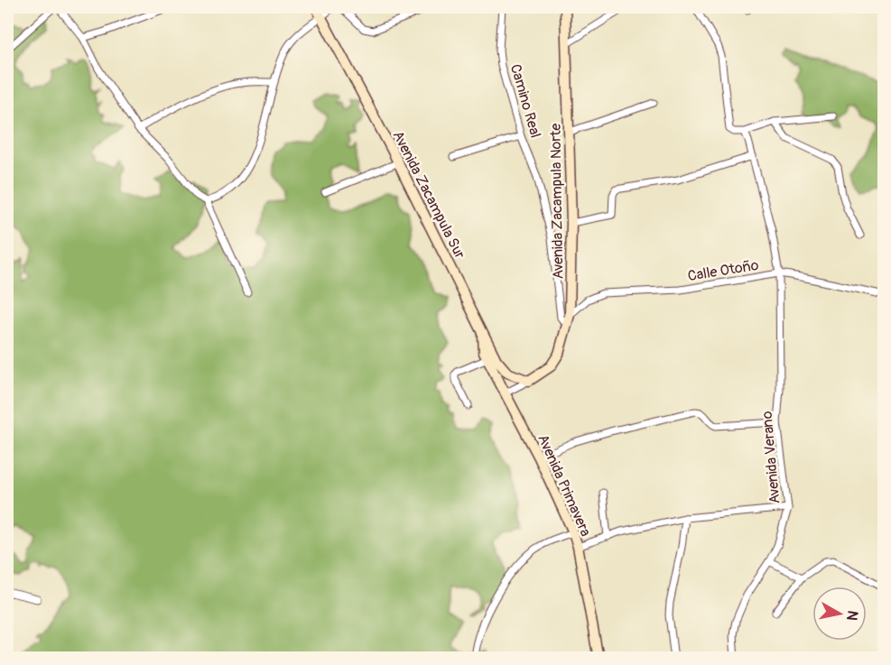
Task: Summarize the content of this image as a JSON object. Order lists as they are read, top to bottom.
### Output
{
  "streets": {
    "main road": ["Avenida Zacampula Sur", "Avenida Zacampula Norte", "Avenida Primavera"],
    "street": ["Camino Real", "Calle Otoño", "Avenida Verano"]
  },
  "crossings": [
    ["Camino Real", "Avenida Zacampula Norte"],
    ["Avenida Zacampula Sur", "Avenida Zacampula Norte"],
    ["Avenida Zacampula Sur", "Avenida Primavera"],
    ["Avenida Zacampula Norte", "Calle Otoño"],
    ["Calle Otoño", "Avenida Verano"]
  ],
  "north": "right"
}
